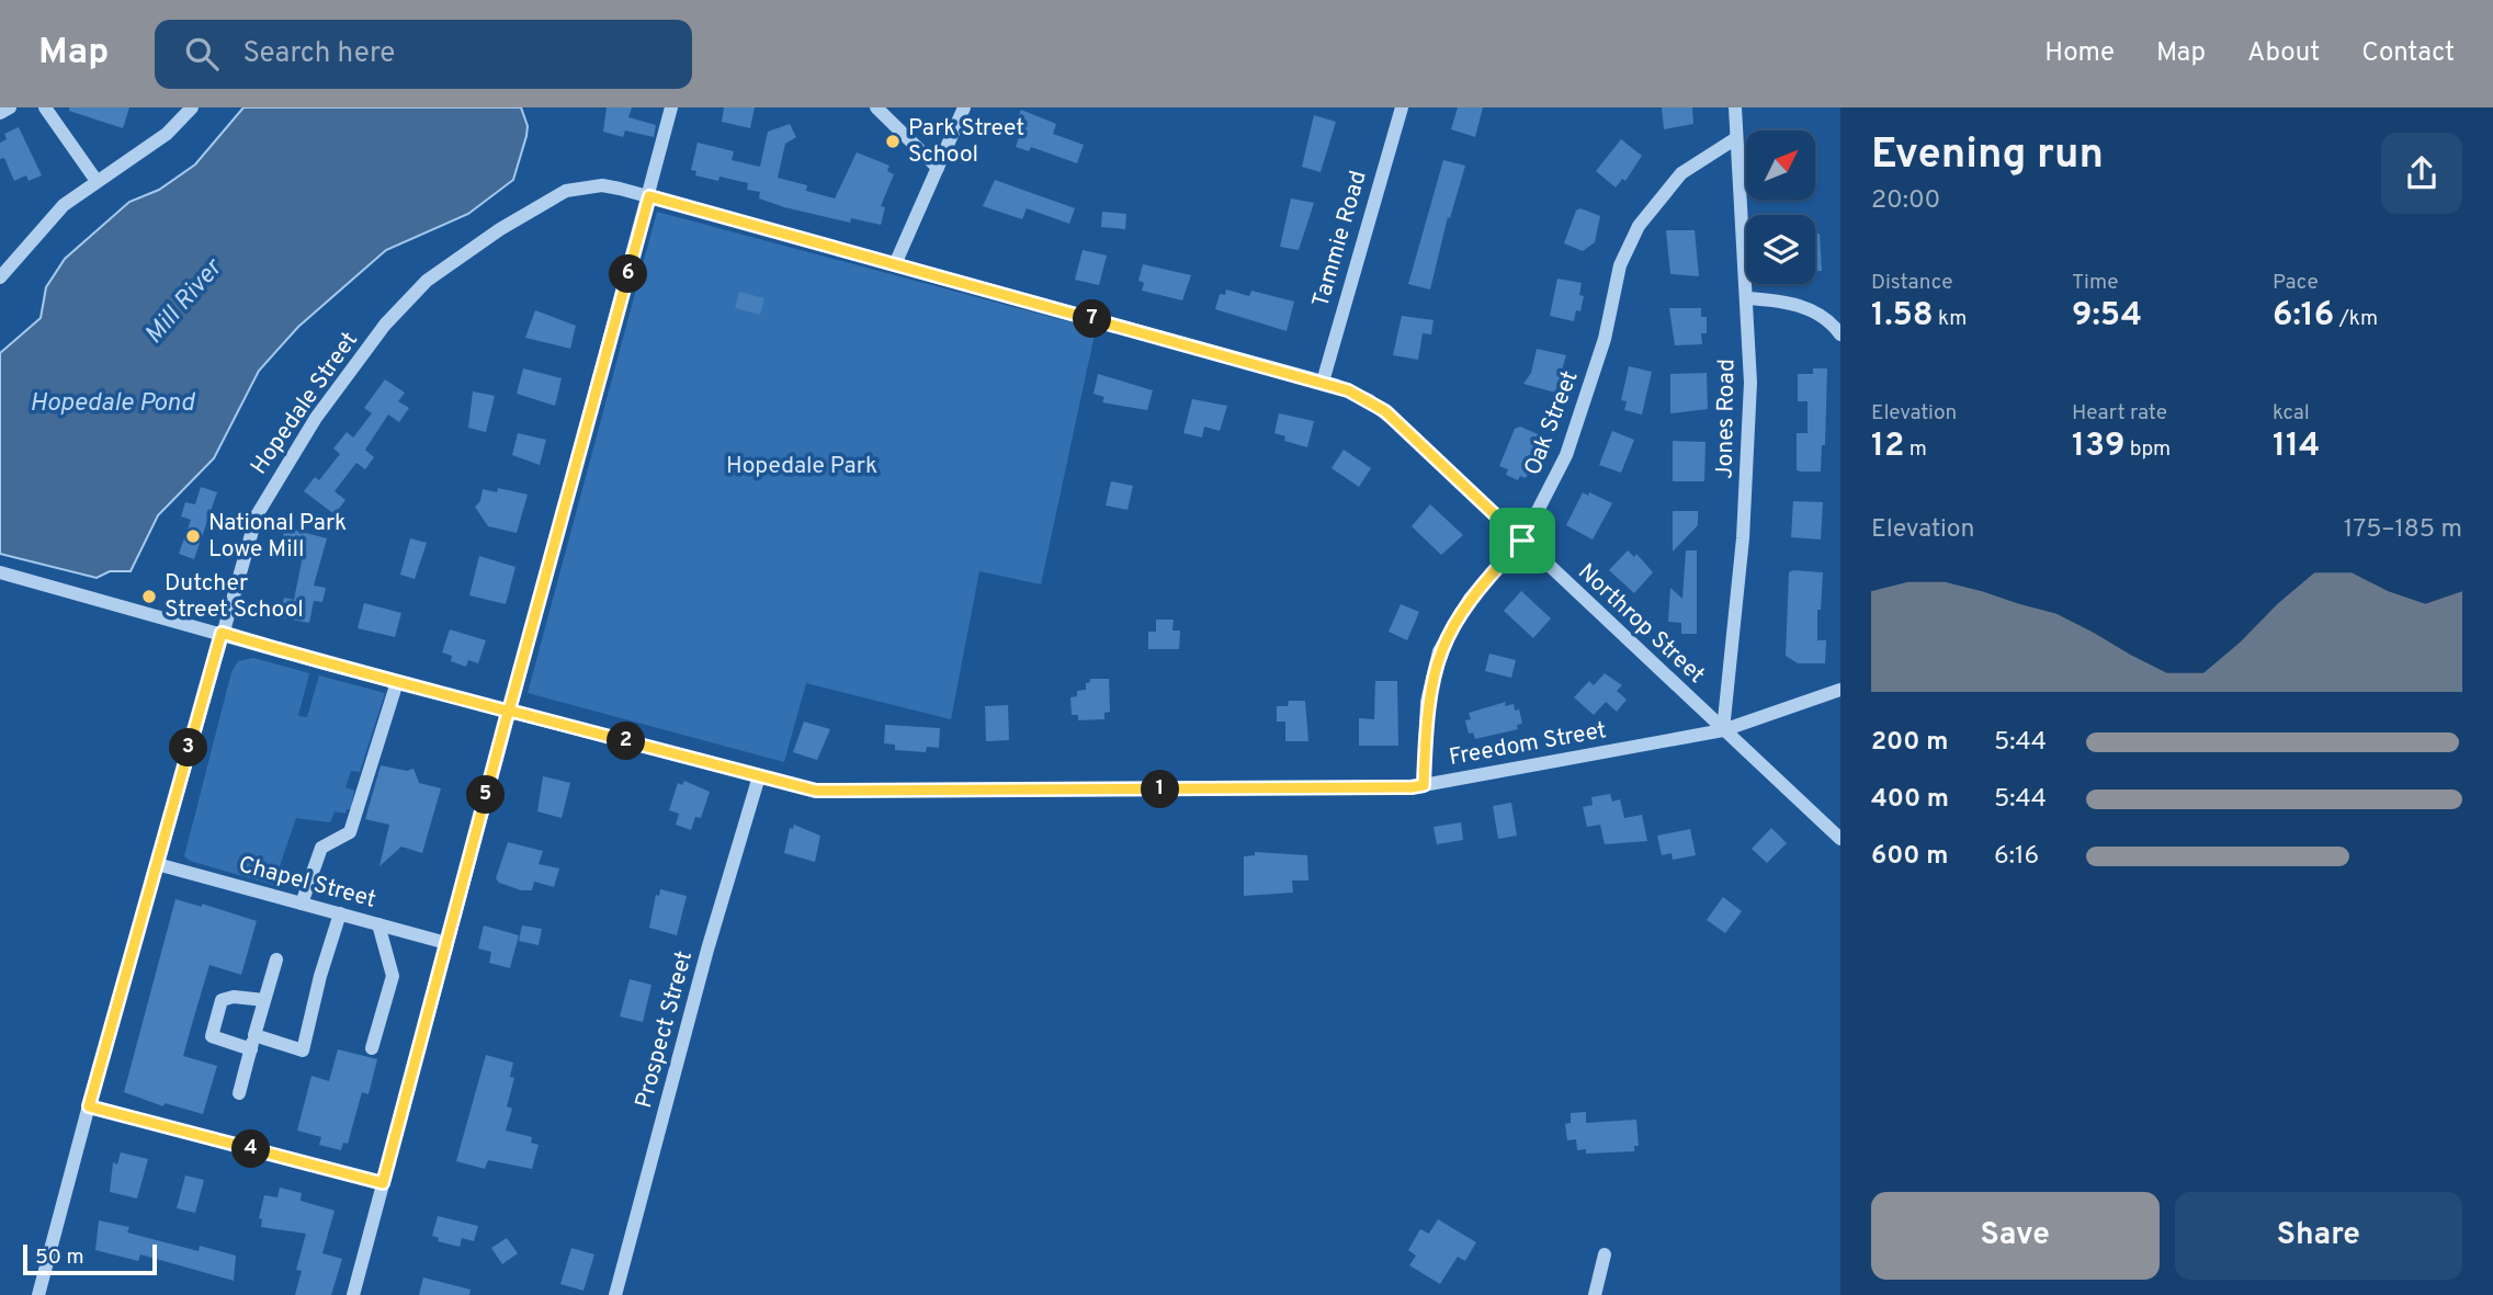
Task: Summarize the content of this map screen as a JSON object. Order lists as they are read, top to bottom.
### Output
{
  "streets": {
    "street": [
      "Tammie Road",
      "Hopedale Street",
      "Jones Road",
      "Oak Street",
      "Northrop Street",
      "Freedom Street",
      "Chapel Street",
      "Prospect Street"
    ]
  },
  "crossings": [
    ["Tammie Road", "Northrop Street"],
    ["Hopedale Street", "Northrop Street"],
    ["Hopedale Street", "Freedom Street"],
    ["Hopedale Street", "Chapel Street"],
    ["Jones Road", "Oak Street"],
    ["Jones Road", "Northrop Street"],
    ["Jones Road", "Freedom Street"],
    ["Oak Street", "Northrop Street"],
    ["Oak Street", "Freedom Street"],
    ["Northrop Street", "Freedom Street"],
    ["Freedom Street", "Prospect Street"]
  ],
  "water": ["Mill River", "Hopedale Pond"],
  "parks": ["Hopedale Park"],
  "places": ["Park Street School", "National Park Lowe Mill", "Dutcher Street School"],
  "scale_bar": "50 m",
  "north": "top right",
  "page": {
    "header": "Map",
    "search": "Search here",
    "nav": [
      "Home",
      "Map",
      "About",
      "Contact"
    ],
    "heading": ["Evening run", "20:00"],
    "stats": [
      ["Distance", "1.58 km"],
      ["Time", "9:54"],
      ["Pace", "6:16 /km"],
      ["Elevation", "12 m"],
      ["Heart rate", "139 bpm"],
      ["kcal", "114"]
    ],
    "pins": [
      "6",
      "7",
      "2",
      "3",
      "1",
      "5",
      "4"
    ],
    "chart": ["Elevation", "175–185 m"],
    "list": [
      {
        "name": "200 m",
        "note": "5:44"
      },
      {
        "name": "400 m",
        "note": "5:44"
      },
      {
        "name": "600 m",
        "note": "6:16"
      }
    ],
    "buttons": ["Save", "Share"],
    "scale": "50 m"
  }
}
